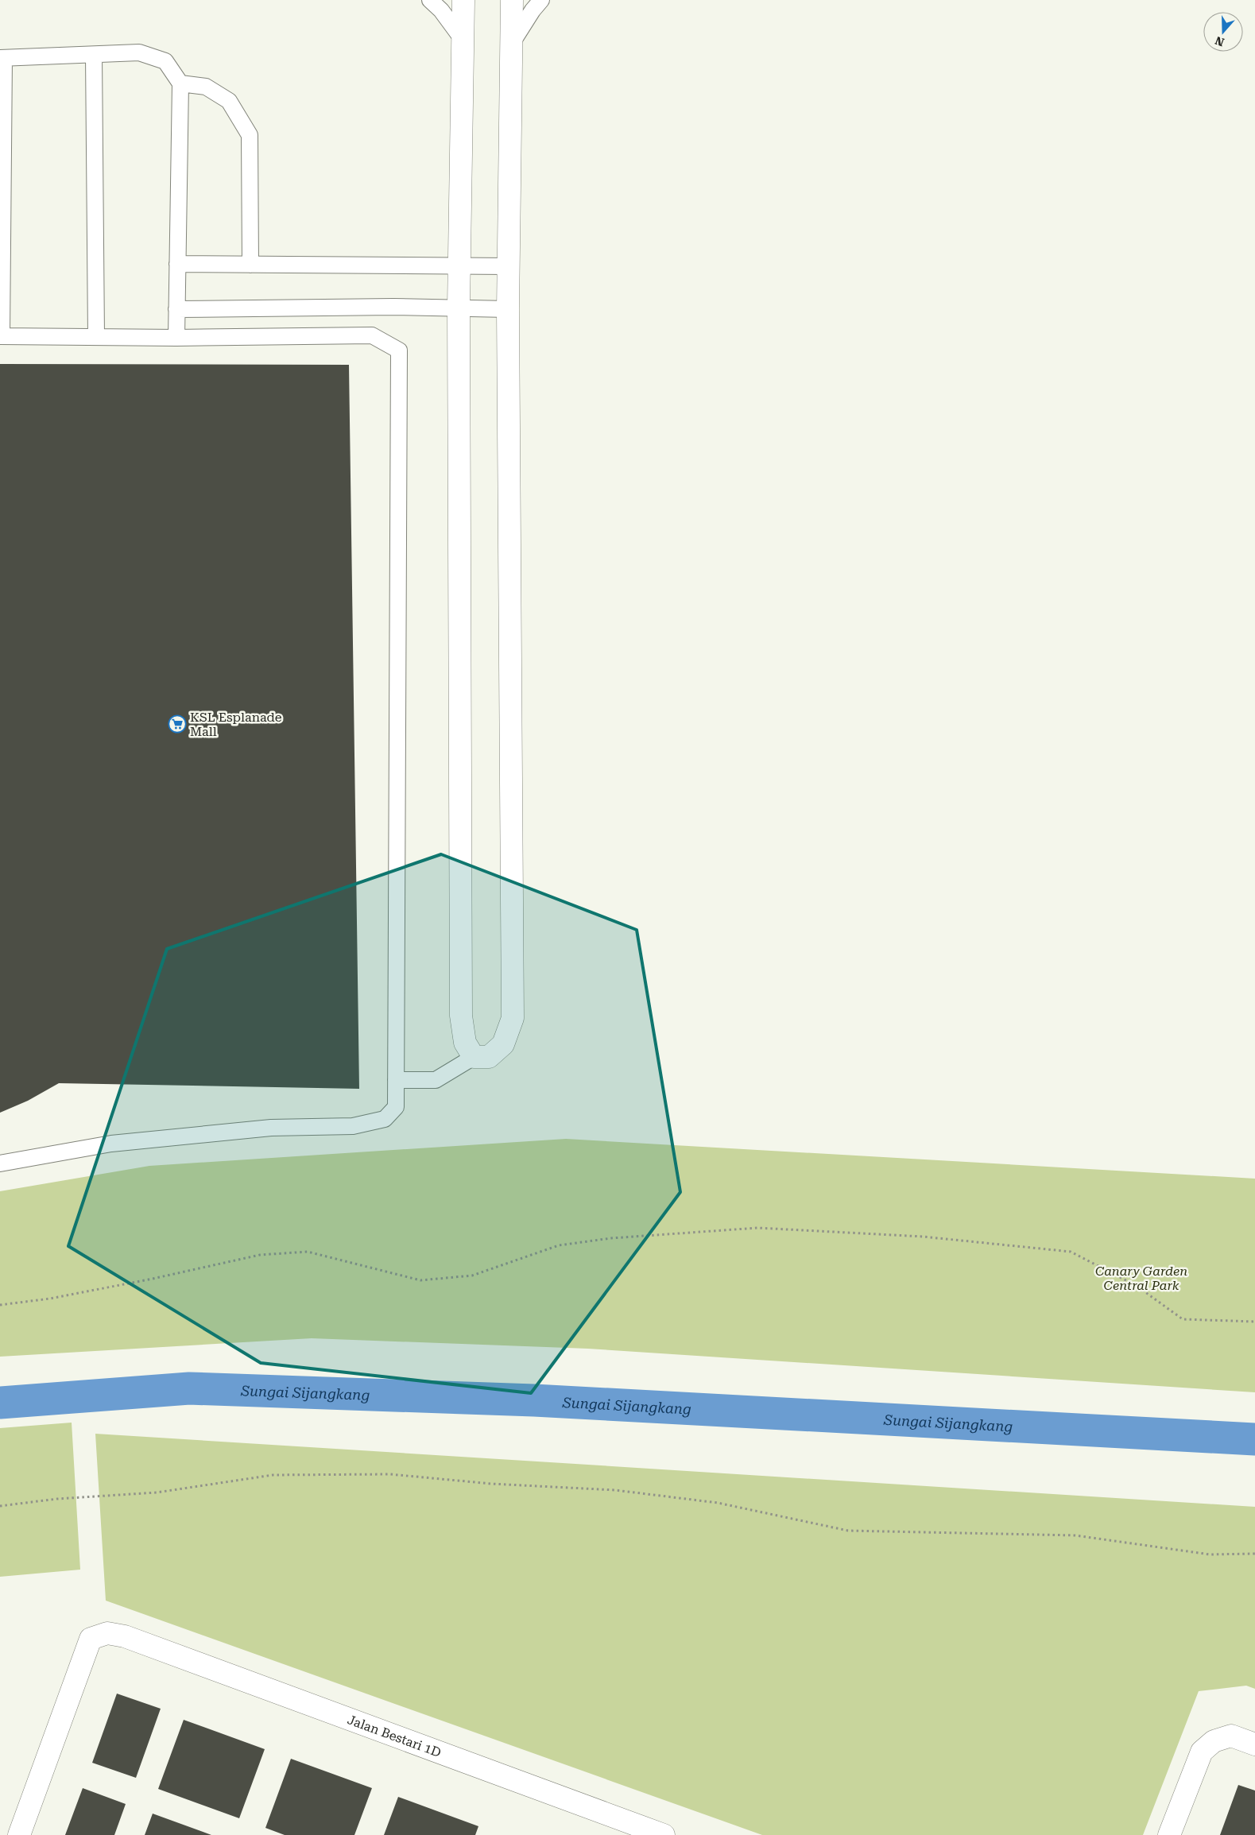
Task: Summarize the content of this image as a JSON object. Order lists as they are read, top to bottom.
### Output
{
  "streets": {
    "street": ["Jalan Bestari 1D"]
  },
  "water": ["Sungai Sijangkang"],
  "parks": ["Canary Garden Central Park"],
  "places": {
    "supermarket": ["KSL Esplanade Mall"]
  },
  "north": "bottom"
}
